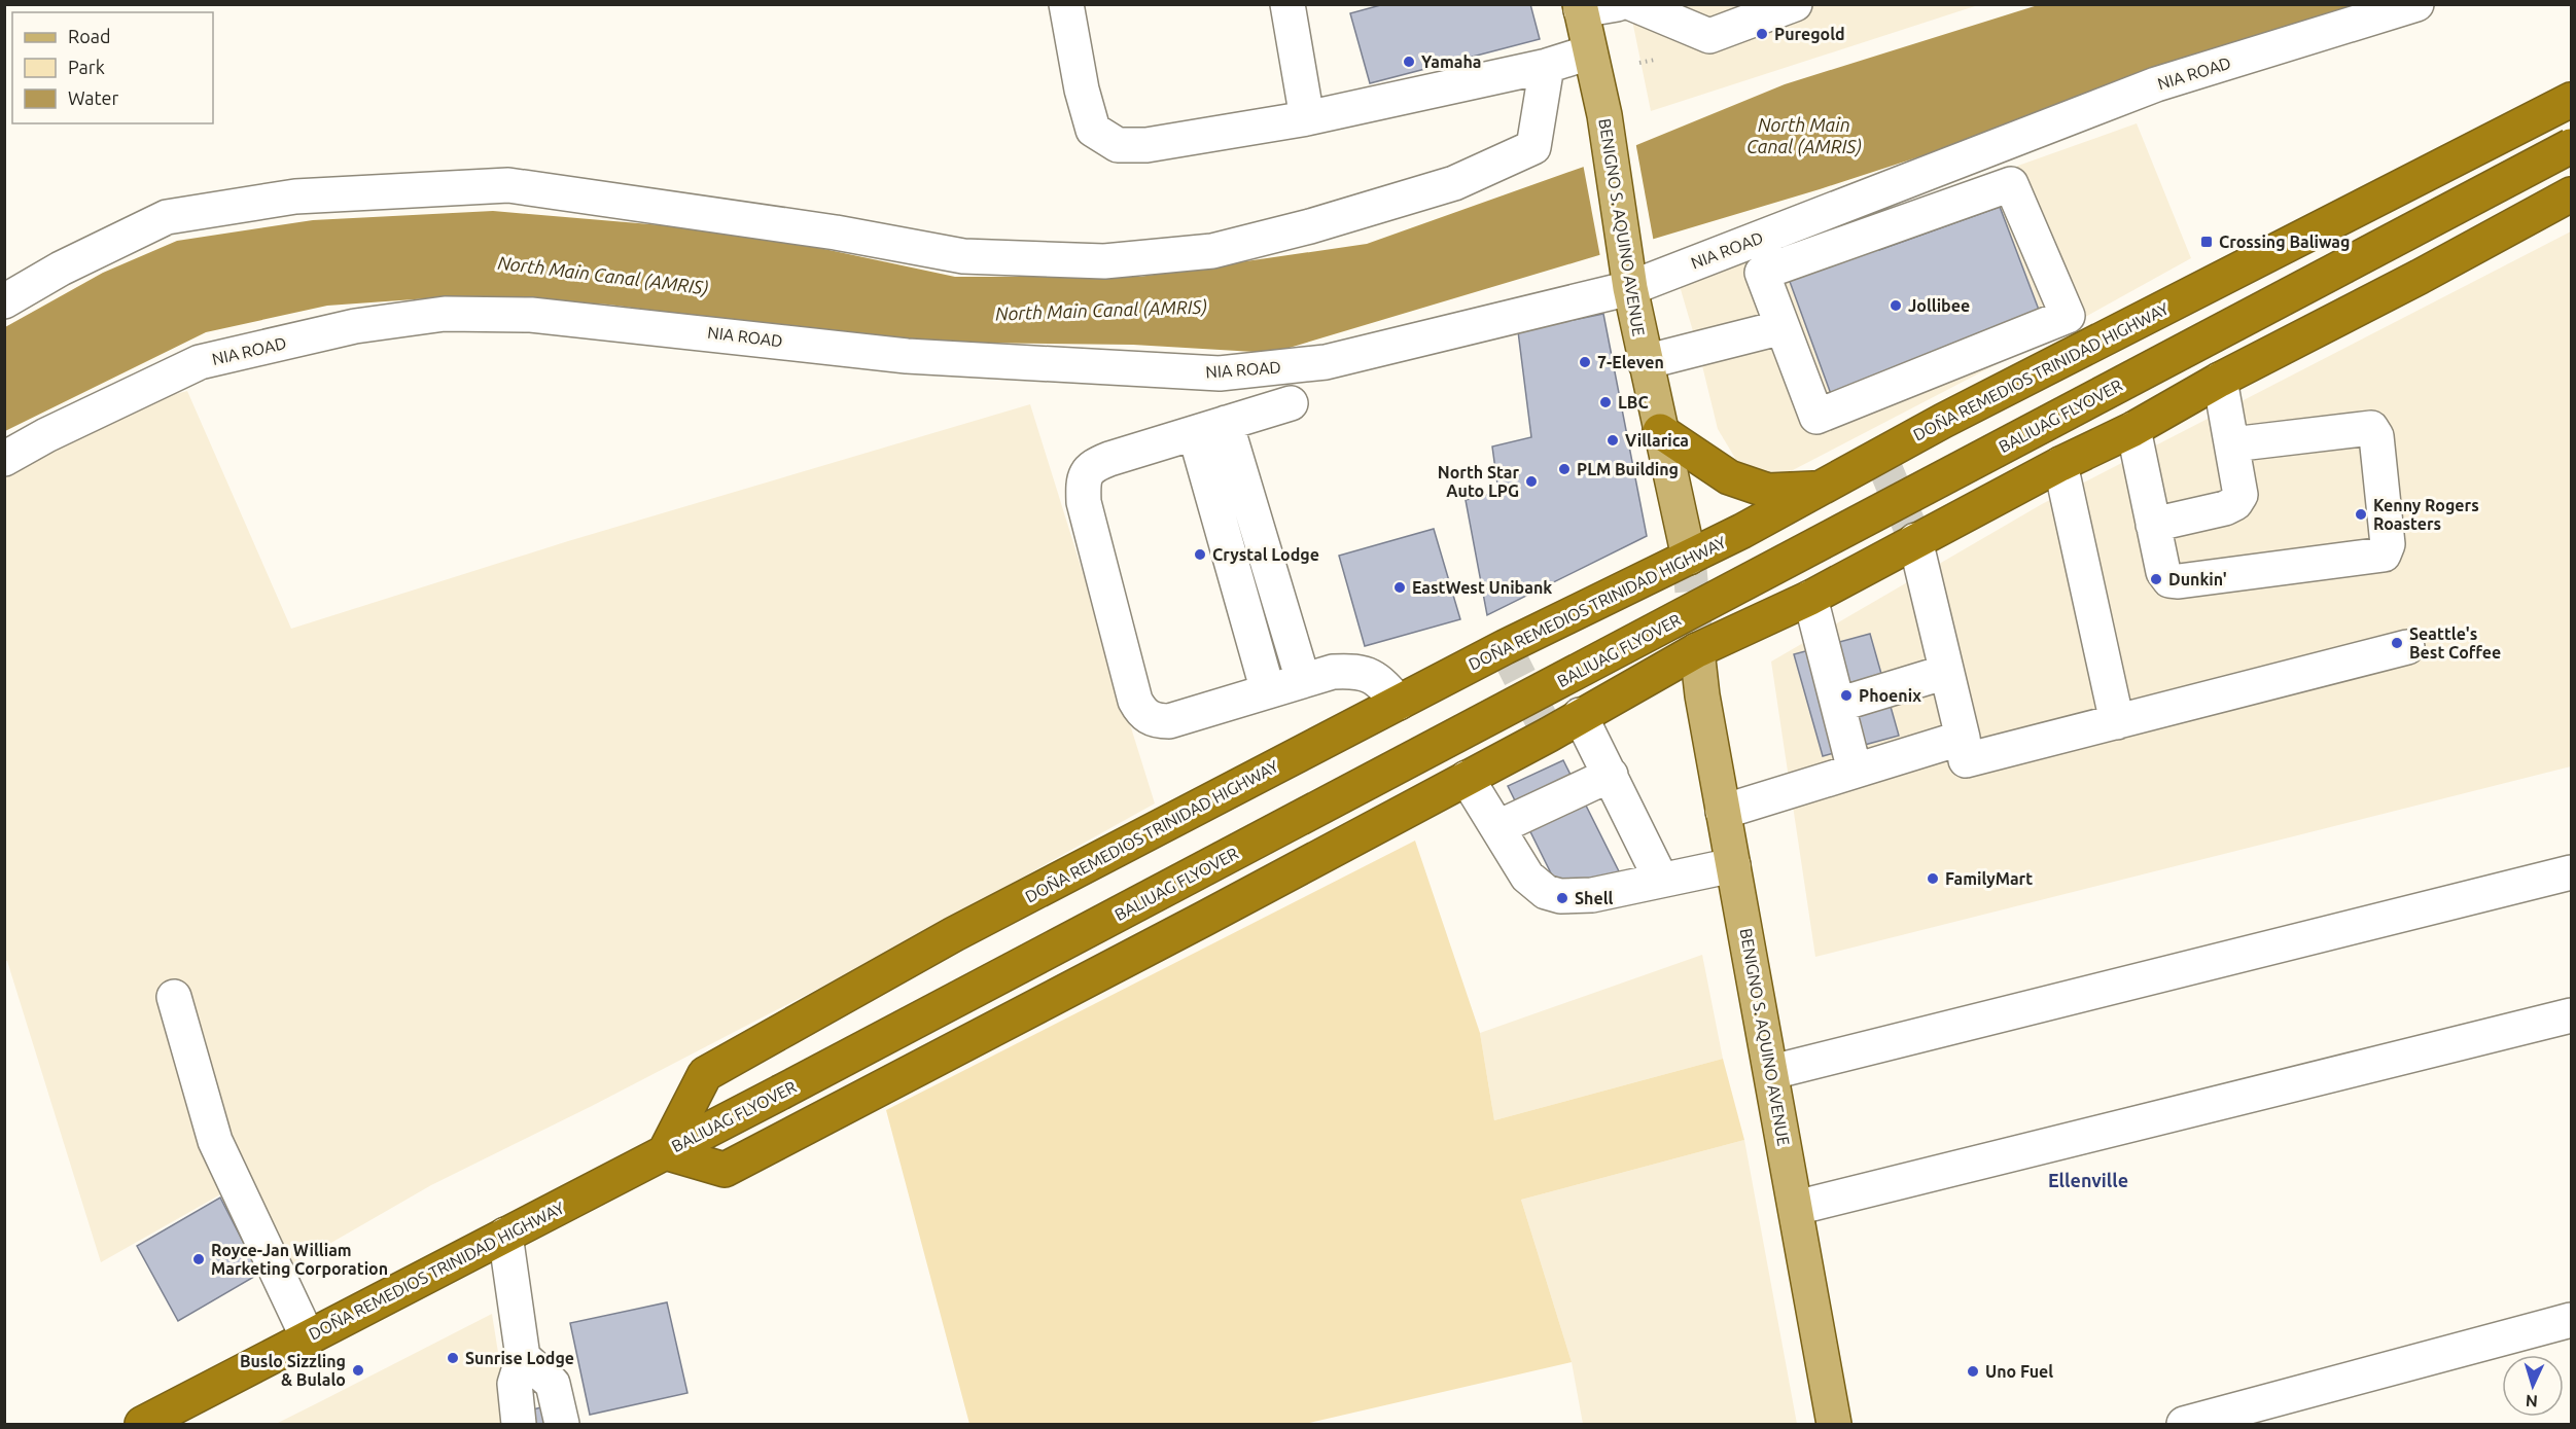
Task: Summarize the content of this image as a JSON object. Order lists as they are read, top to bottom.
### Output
{
  "streets": {
    "highway": ["DOÑA REMEDIOS TRINIDAD HIGHWAY", "BALIUAG FLYOVER"],
    "main road": ["BENIGNO S. AQUINO AVENUE"],
    "street": ["NIA ROAD"]
  },
  "crossings": [
    ["NIA ROAD", "BENIGNO S. AQUINO AVENUE"],
    ["BENIGNO S. AQUINO AVENUE", "DOÑA REMEDIOS TRINIDAD HIGHWAY"],
    ["DOÑA REMEDIOS TRINIDAD HIGHWAY", "BALIUAG FLYOVER"]
  ],
  "districts": ["Ellenville"],
  "water": ["North Main Canal (AMRIS)"],
  "places": {
    "other": [
      "Puregold",
      "Yamaha",
      "Jollibee",
      "7-Eleven",
      "LBC",
      "Villarica",
      "PLM Building",
      "North Star Auto LPG",
      "Kenny Rogers Roasters",
      "Crystal Lodge",
      "Dunkin'",
      "EastWest Unibank",
      "Seattle's Best Coffee",
      "Phoenix",
      "FamilyMart",
      "Shell",
      "Royce-Jan William Marketing Corporation",
      "Sunrise Lodge",
      "Buslo Sizzling & Bulalo",
      "Uno Fuel"
    ],
    "transit": ["Crossing Baliwag"]
  },
  "legend": ["Road", "Park", "Water"],
  "north": "bottom"
}
